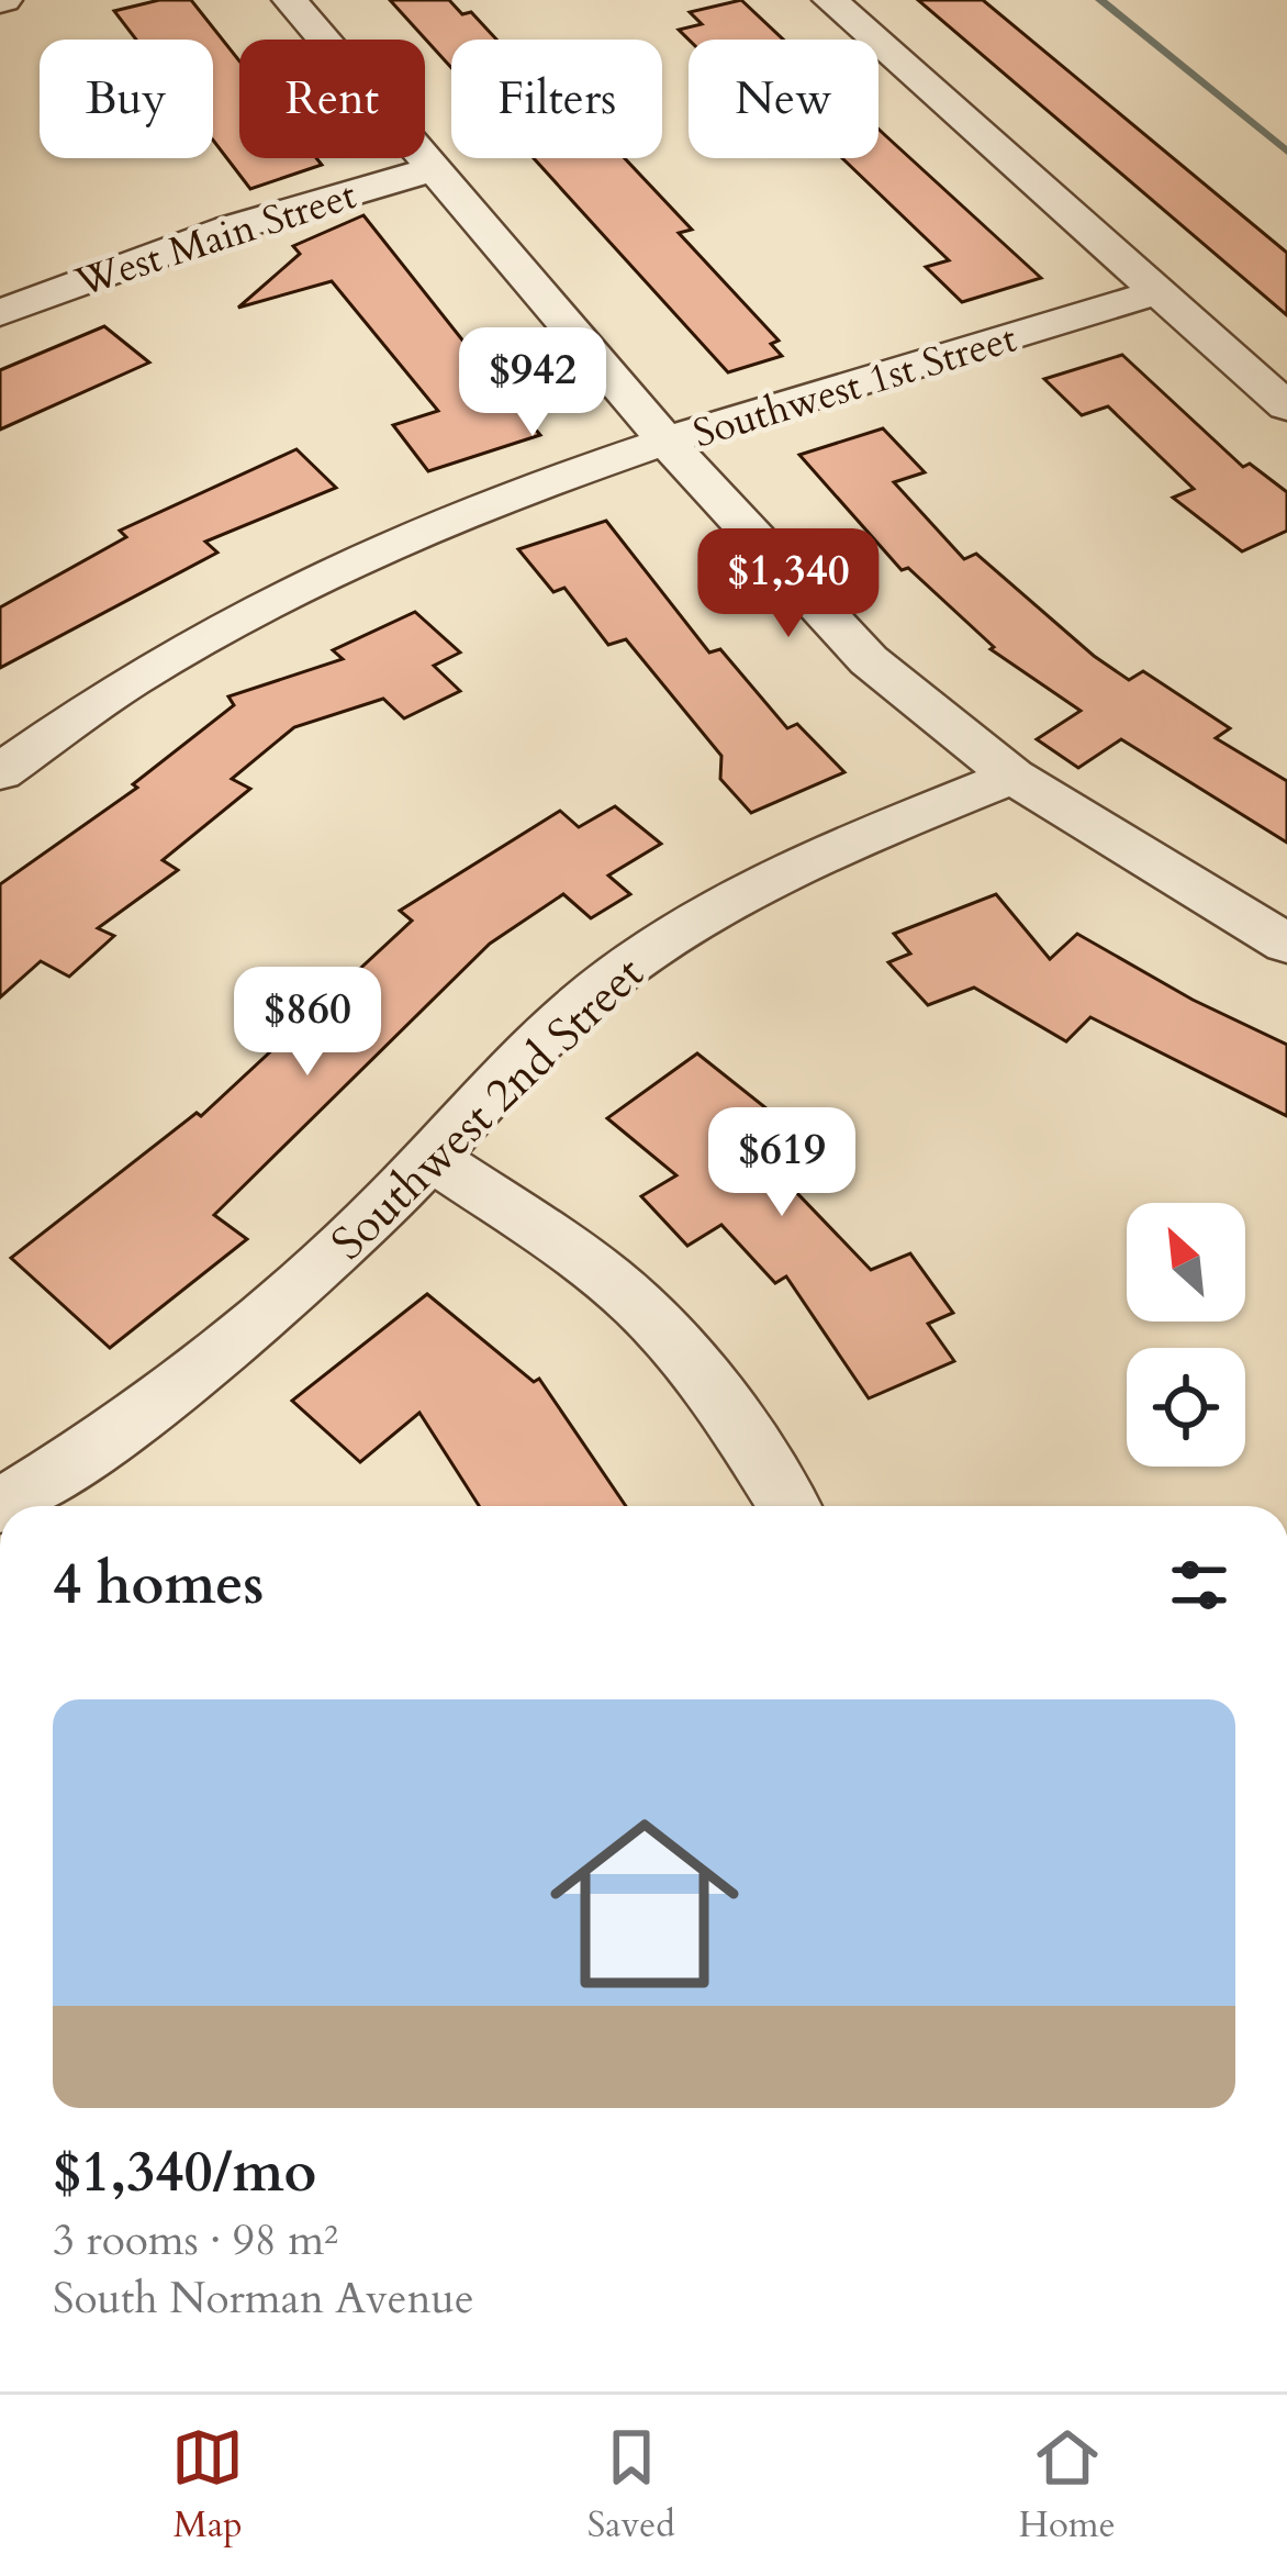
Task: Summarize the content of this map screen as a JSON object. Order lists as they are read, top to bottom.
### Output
{
  "streets": {
    "street": ["West Main Street", "Southwest 1st Street", "Southwest 2nd Street"]
  },
  "north": "top left",
  "page": {
    "chip": [
      "Buy",
      "Rent",
      "Filters",
      "New"
    ],
    "price": [
      "$942",
      "$1,340",
      "$860",
      "$619"
    ],
    "heading": "4 homes",
    "list": [
      {
        "name": "$1,340/mo",
        "note": "3 rooms · 98 m² · South Norman Avenue"
      }
    ],
    "tabs": ["Map", "Saved", "Home"]
  }
}
